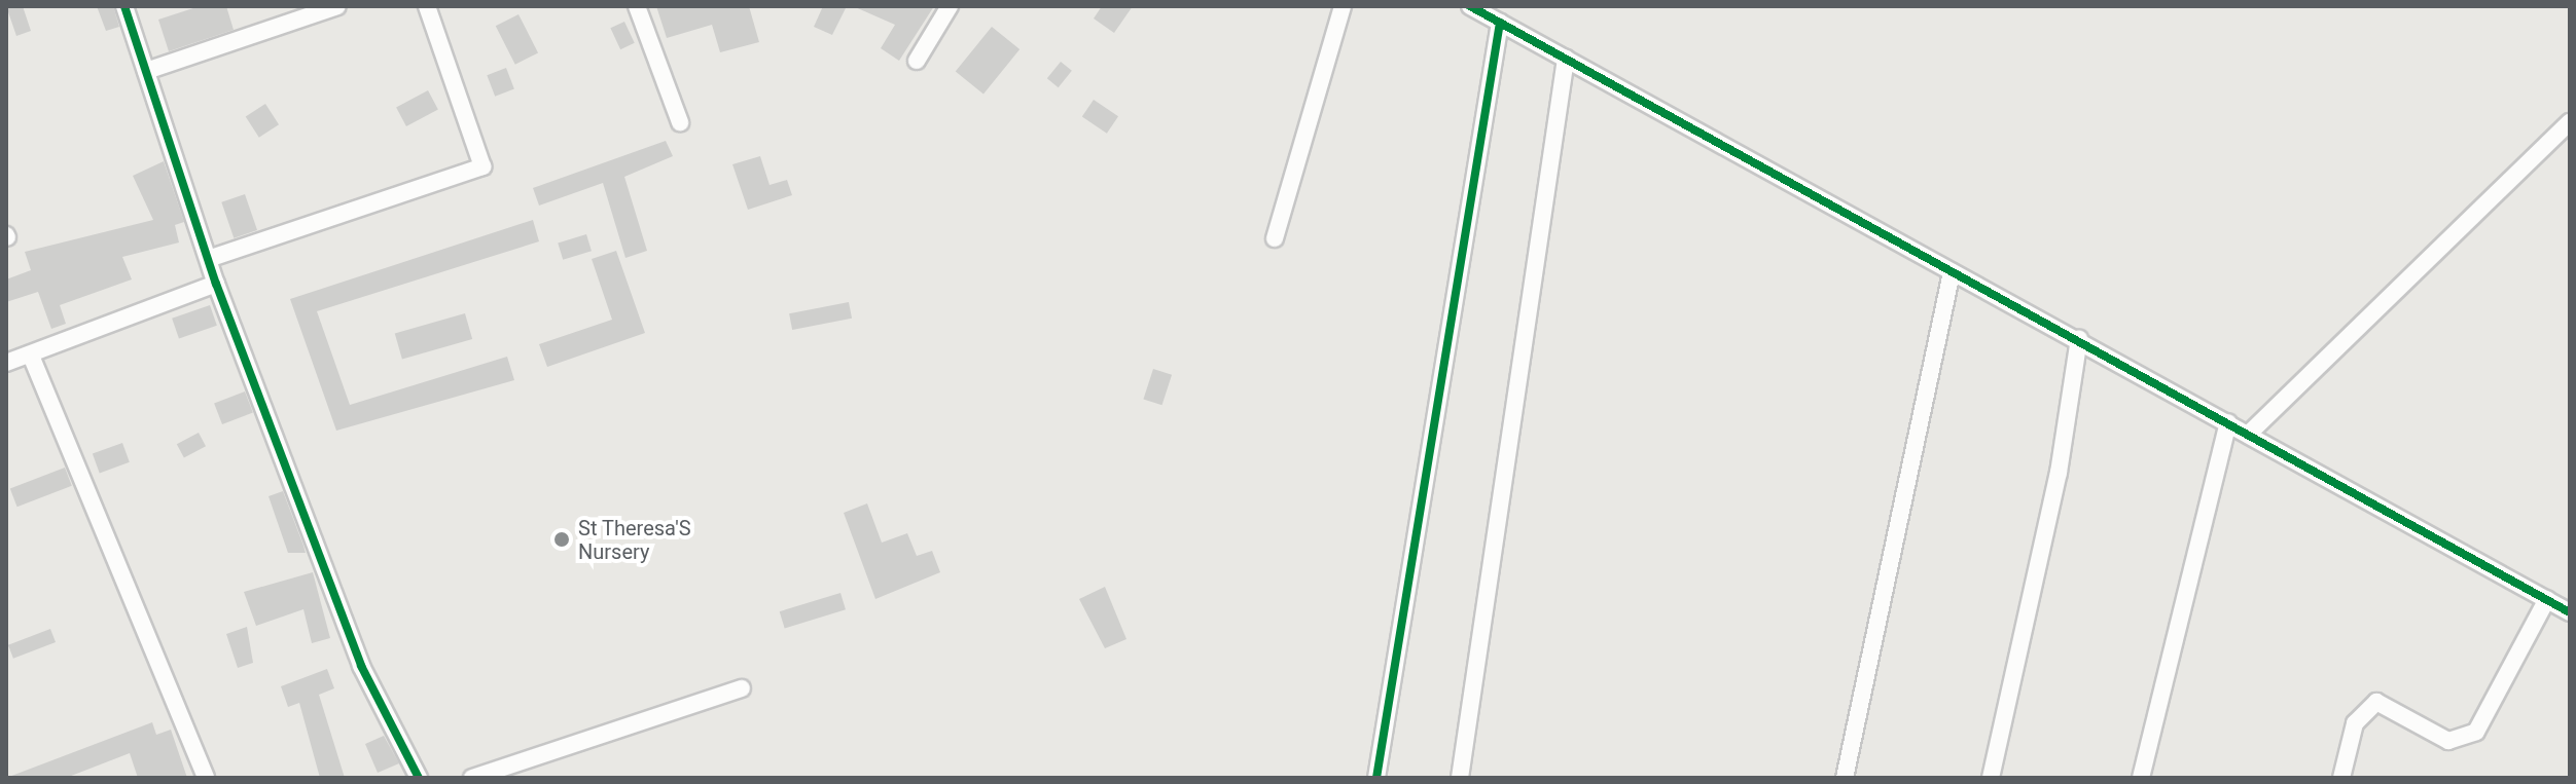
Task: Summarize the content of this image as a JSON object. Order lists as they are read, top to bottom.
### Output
{
  "places": ["St Theresa'S Nursery"]
}
